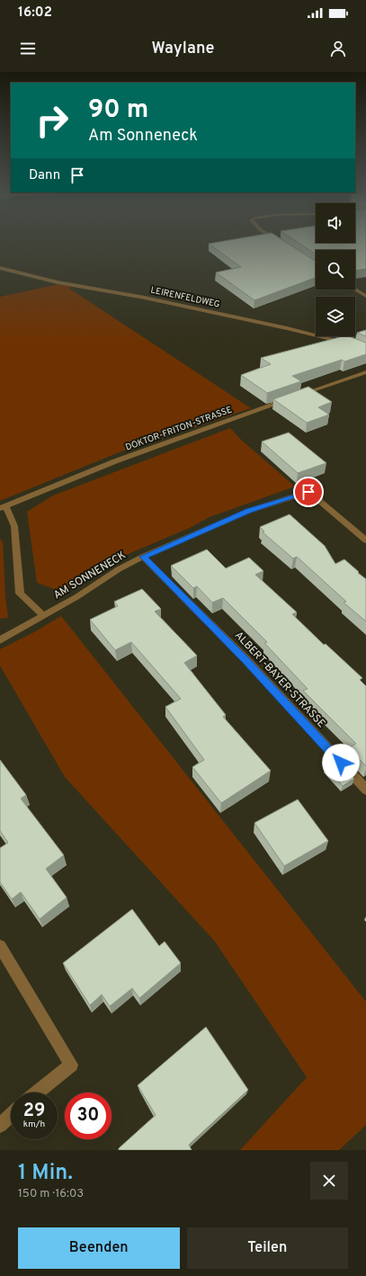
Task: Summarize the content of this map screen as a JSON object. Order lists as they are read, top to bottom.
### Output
{
  "streets": {
    "street": [
      "LEIRENFELDWEG",
      "DOKTOR-FRITON-STRASSE",
      "AM SONNENECK",
      "ALBERT-BAYER-STRASSE"
    ]
  },
  "crossings": [
    ["AM SONNENECK", "ALBERT-BAYER-STRASSE"]
  ],
  "page": {
    "status": "16:02",
    "header": "Waylane",
    "turn": ["90 m", "Am Sonneneck"],
    "then": "Dann",
    "speed": "29 km/h",
    "limit": "30",
    "heading": ["1 Min.", "150 m · 16:03"],
    "buttons": ["Beenden", "Teilen"]
  }
}
